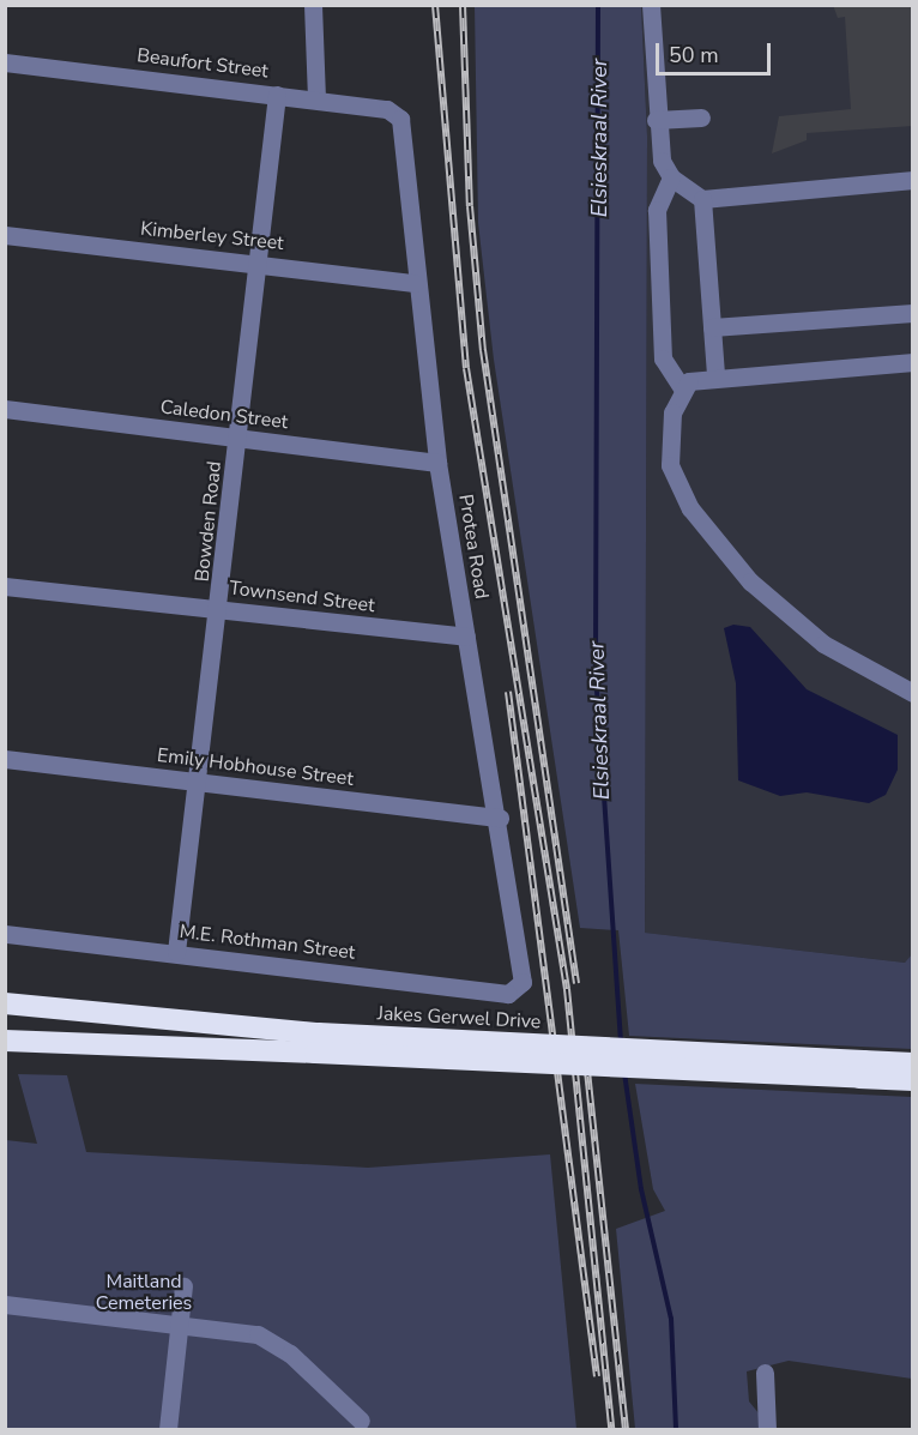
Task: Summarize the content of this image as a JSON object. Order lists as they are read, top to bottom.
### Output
{
  "streets": {
    "street": [
      "Beaufort Street",
      "Kimberley Street",
      "Caledon Street",
      "Bowden Road",
      "Protea Road",
      "Townsend Street",
      "Emily Hobhouse Street",
      "M.E. Rothman Street"
    ]
  },
  "crossings": [
    ["Beaufort Street", "Bowden Road"],
    ["Beaufort Street", "Protea Road"],
    ["Kimberley Street", "Bowden Road"],
    ["Kimberley Street", "Protea Road"],
    ["Caledon Street", "Bowden Road"],
    ["Caledon Street", "Protea Road"],
    ["Bowden Road", "Townsend Street"],
    ["Bowden Road", "Emily Hobhouse Street"],
    ["Bowden Road", "M.E. Rothman Street"],
    ["Protea Road", "Townsend Street"],
    ["Protea Road", "Emily Hobhouse Street"],
    ["Protea Road", "M.E. Rothman Street"]
  ],
  "water": ["Elsieskraal River"],
  "parks": ["Maitland Cemeteries"],
  "scale_bar": "50 m"
}
